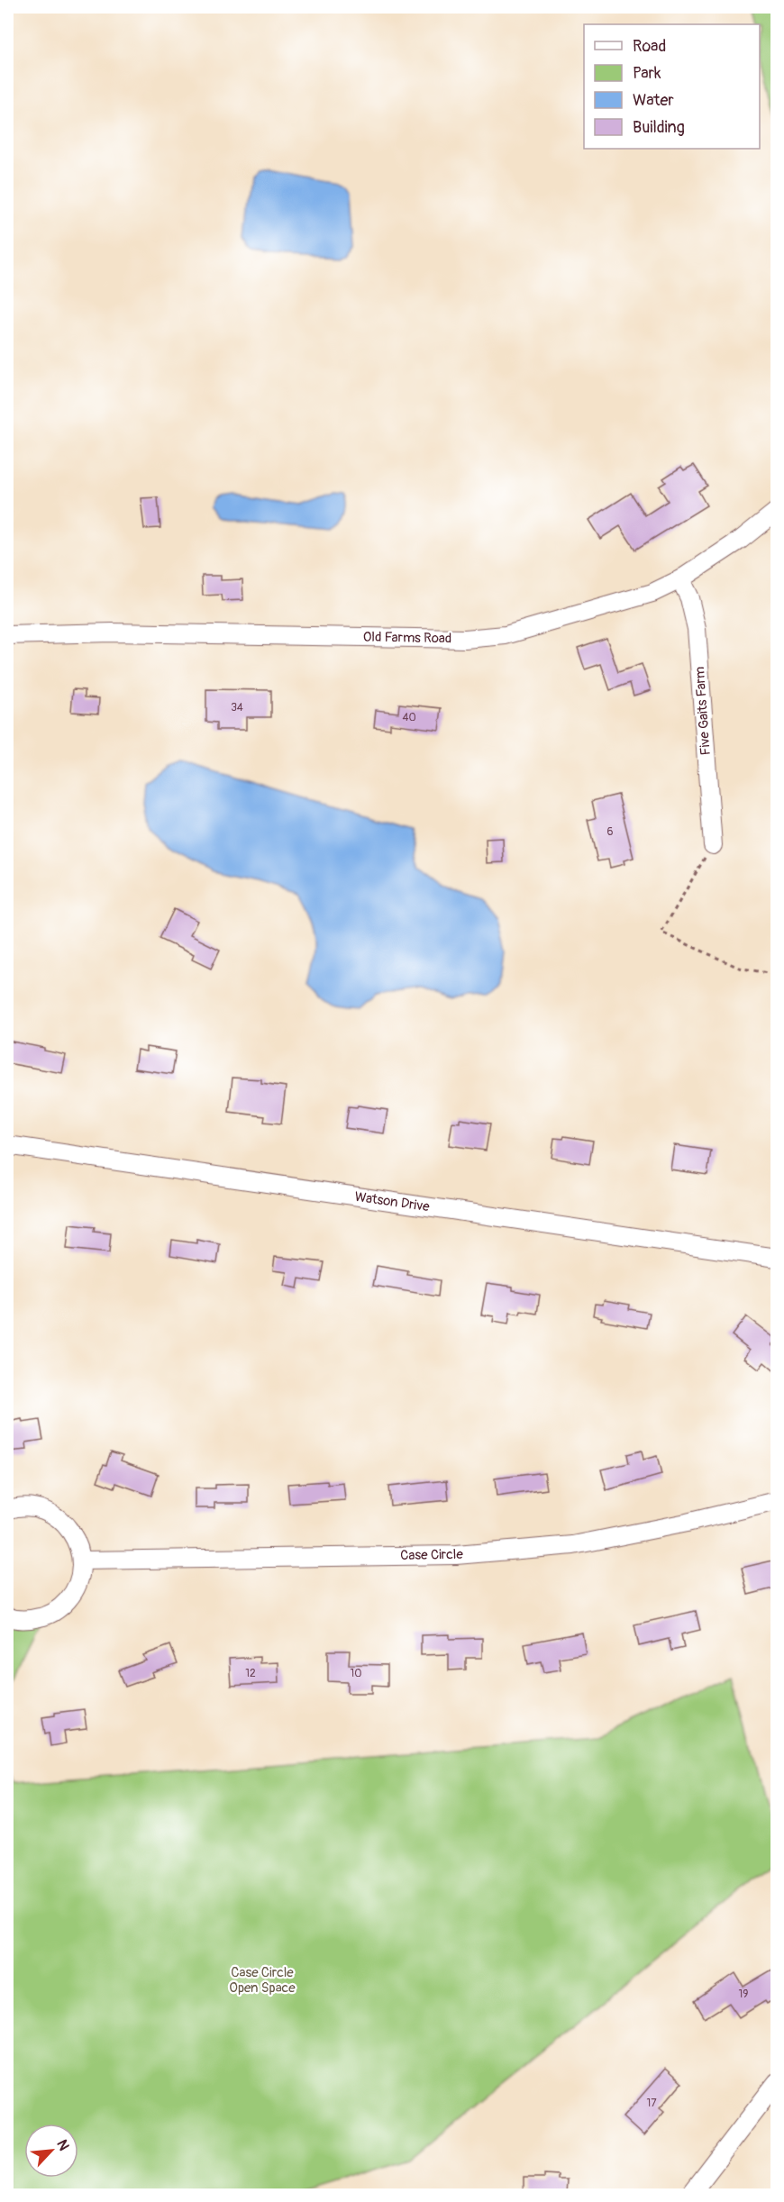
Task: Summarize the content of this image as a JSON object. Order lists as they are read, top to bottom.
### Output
{
  "streets": {
    "street": [
      "Old Farms Road",
      "Five Gaits Farm",
      "Watson Drive",
      "Case Circle"
    ]
  },
  "crossings": [
    ["Old Farms Road", "Five Gaits Farm"]
  ],
  "parks": ["Case Circle Open Space"],
  "house_numbers": [
    "34",
    "40",
    "6",
    "12",
    "10",
    "19",
    "17"
  ],
  "legend": [
    "Road",
    "Park",
    "Water",
    "Building"
  ],
  "north": "top right"
}
